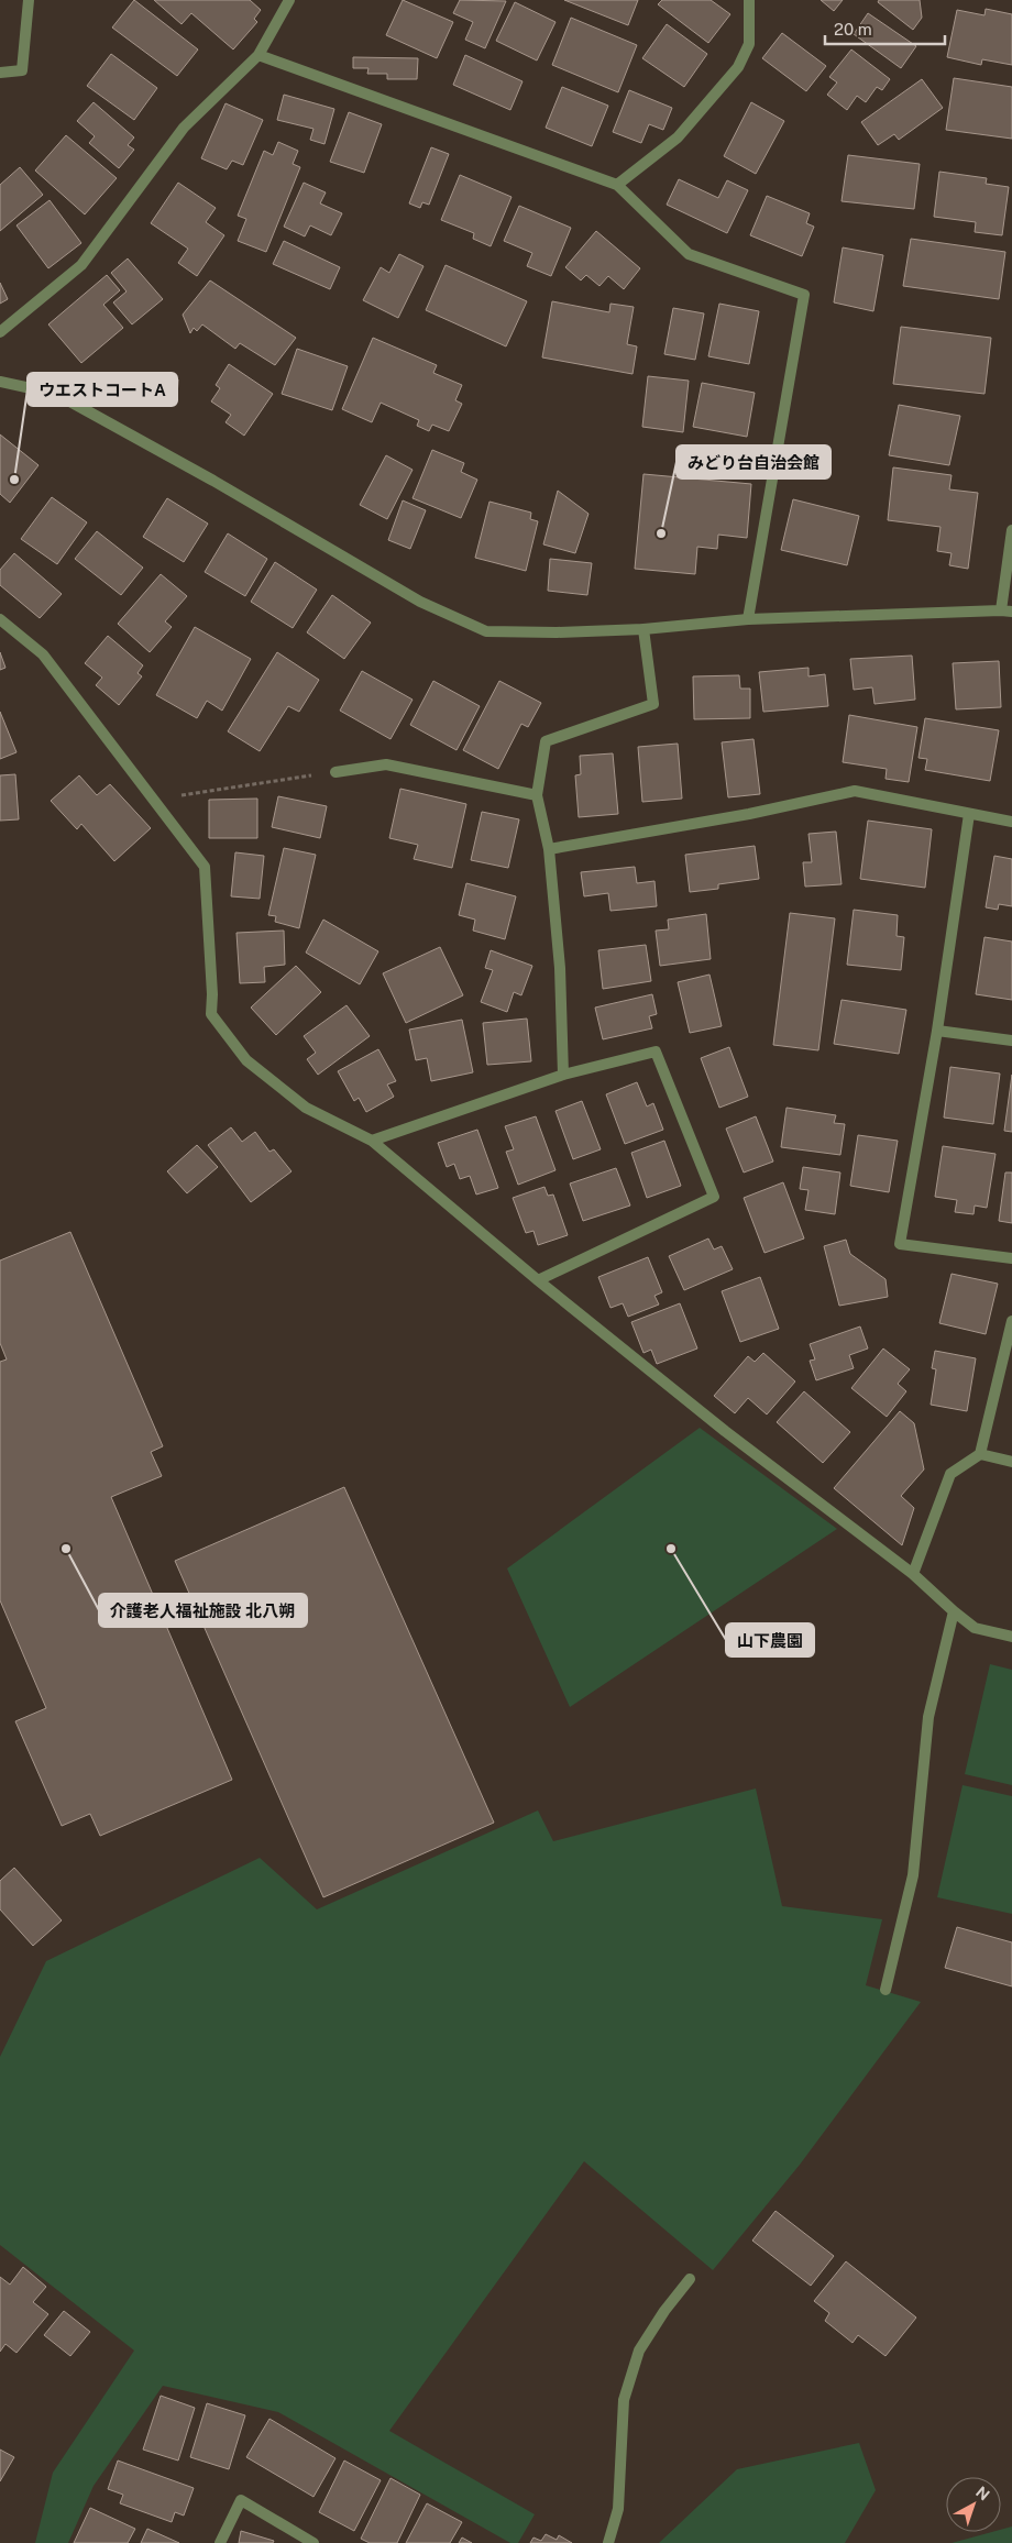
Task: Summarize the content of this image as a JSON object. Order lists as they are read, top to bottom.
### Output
{
  "places": [
    "ウエストコートA",
    "みどり台自治会館",
    "介護老人福祉施設 北八朔",
    "山下農園"
  ],
  "scale_bar": "20 m",
  "north": "top right"
}
